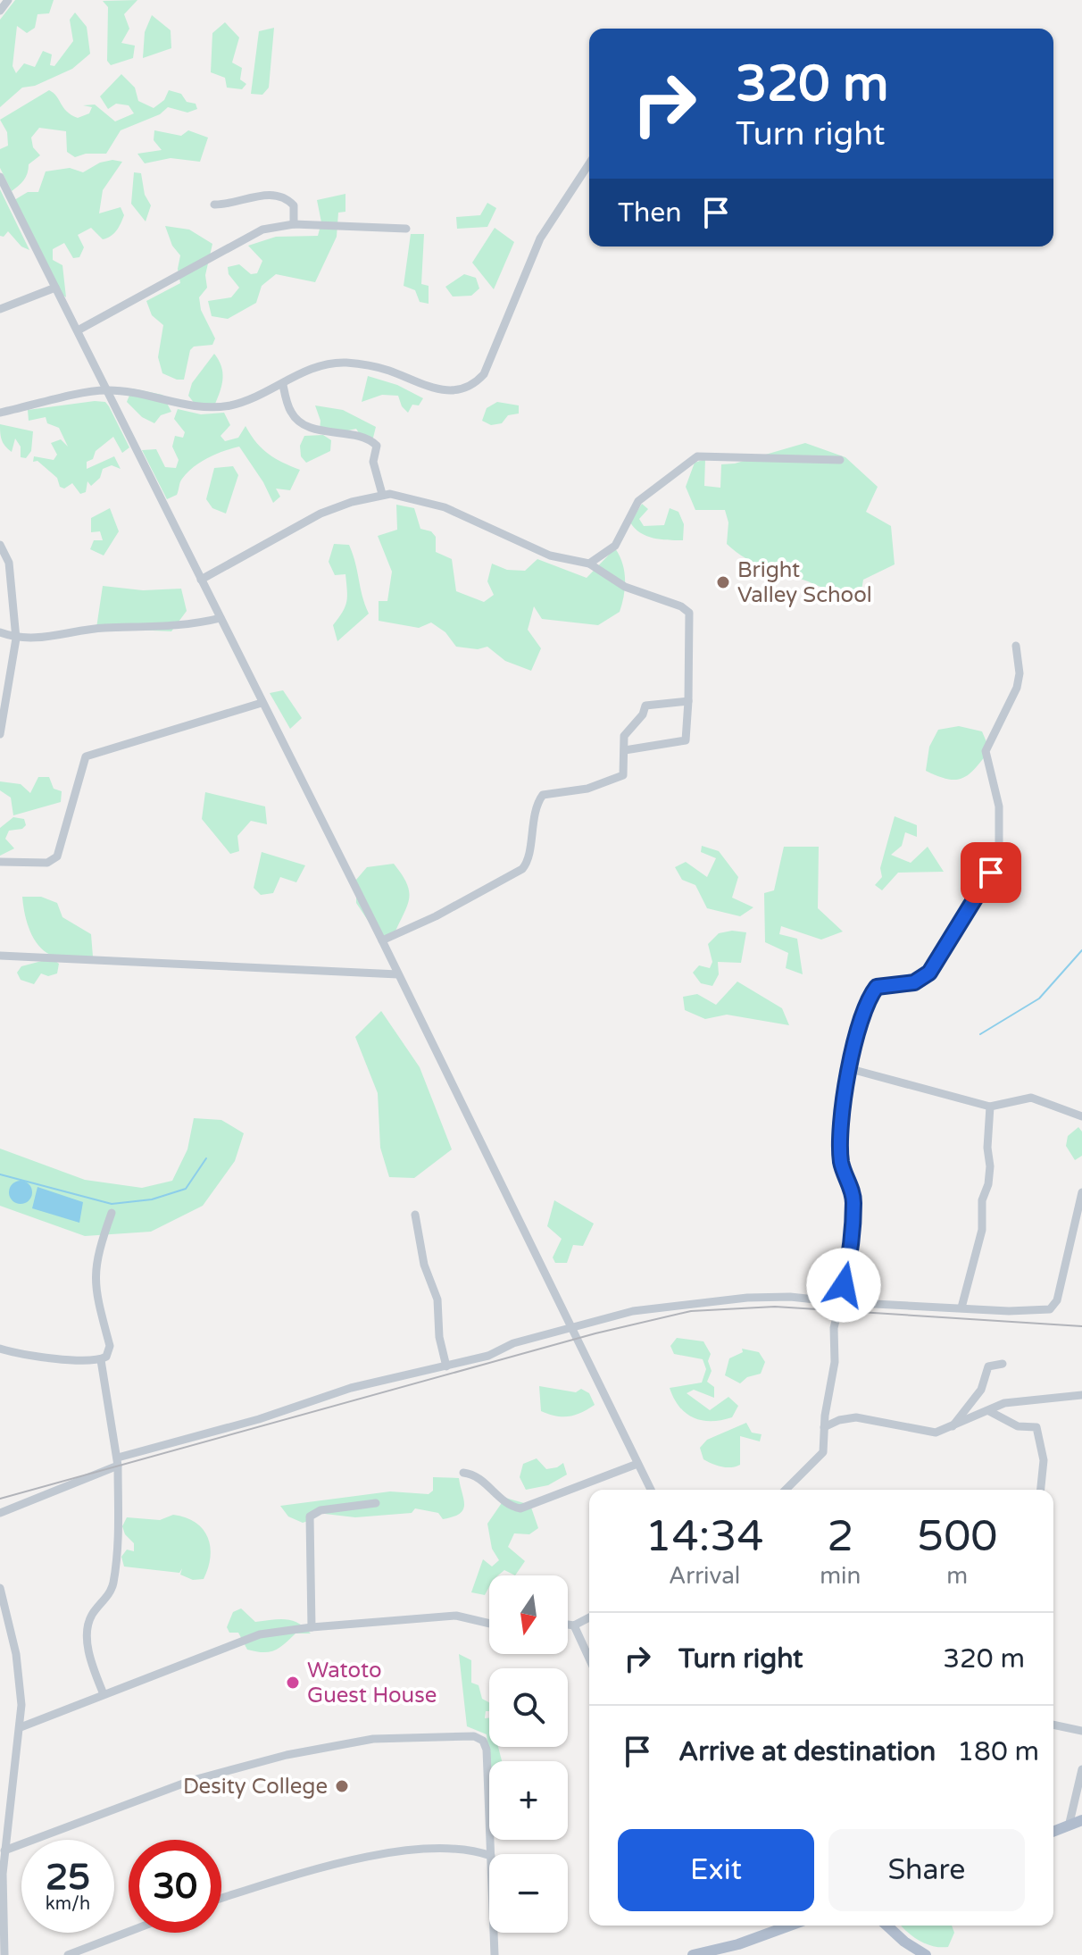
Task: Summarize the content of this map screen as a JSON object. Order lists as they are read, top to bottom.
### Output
{
  "places": ["Bright Valley School", "Watoto Guest House", "Desity College"],
  "north": "bottom",
  "page": {
    "turn": ["320 m", "Turn right"],
    "then": "Then",
    "eta": [
      "14:34",
      "Arrival",
      "2",
      "min",
      "500",
      "m"
    ],
    "map_buttons": ["+", "−"],
    "list": [
      {
        "name": "Turn right",
        "value": "320 m"
      },
      {
        "name": "Arrive at destination",
        "value": "180 m"
      }
    ],
    "buttons": ["Exit", "Share"],
    "speed": "25 km/h",
    "limit": "30"
  }
}
